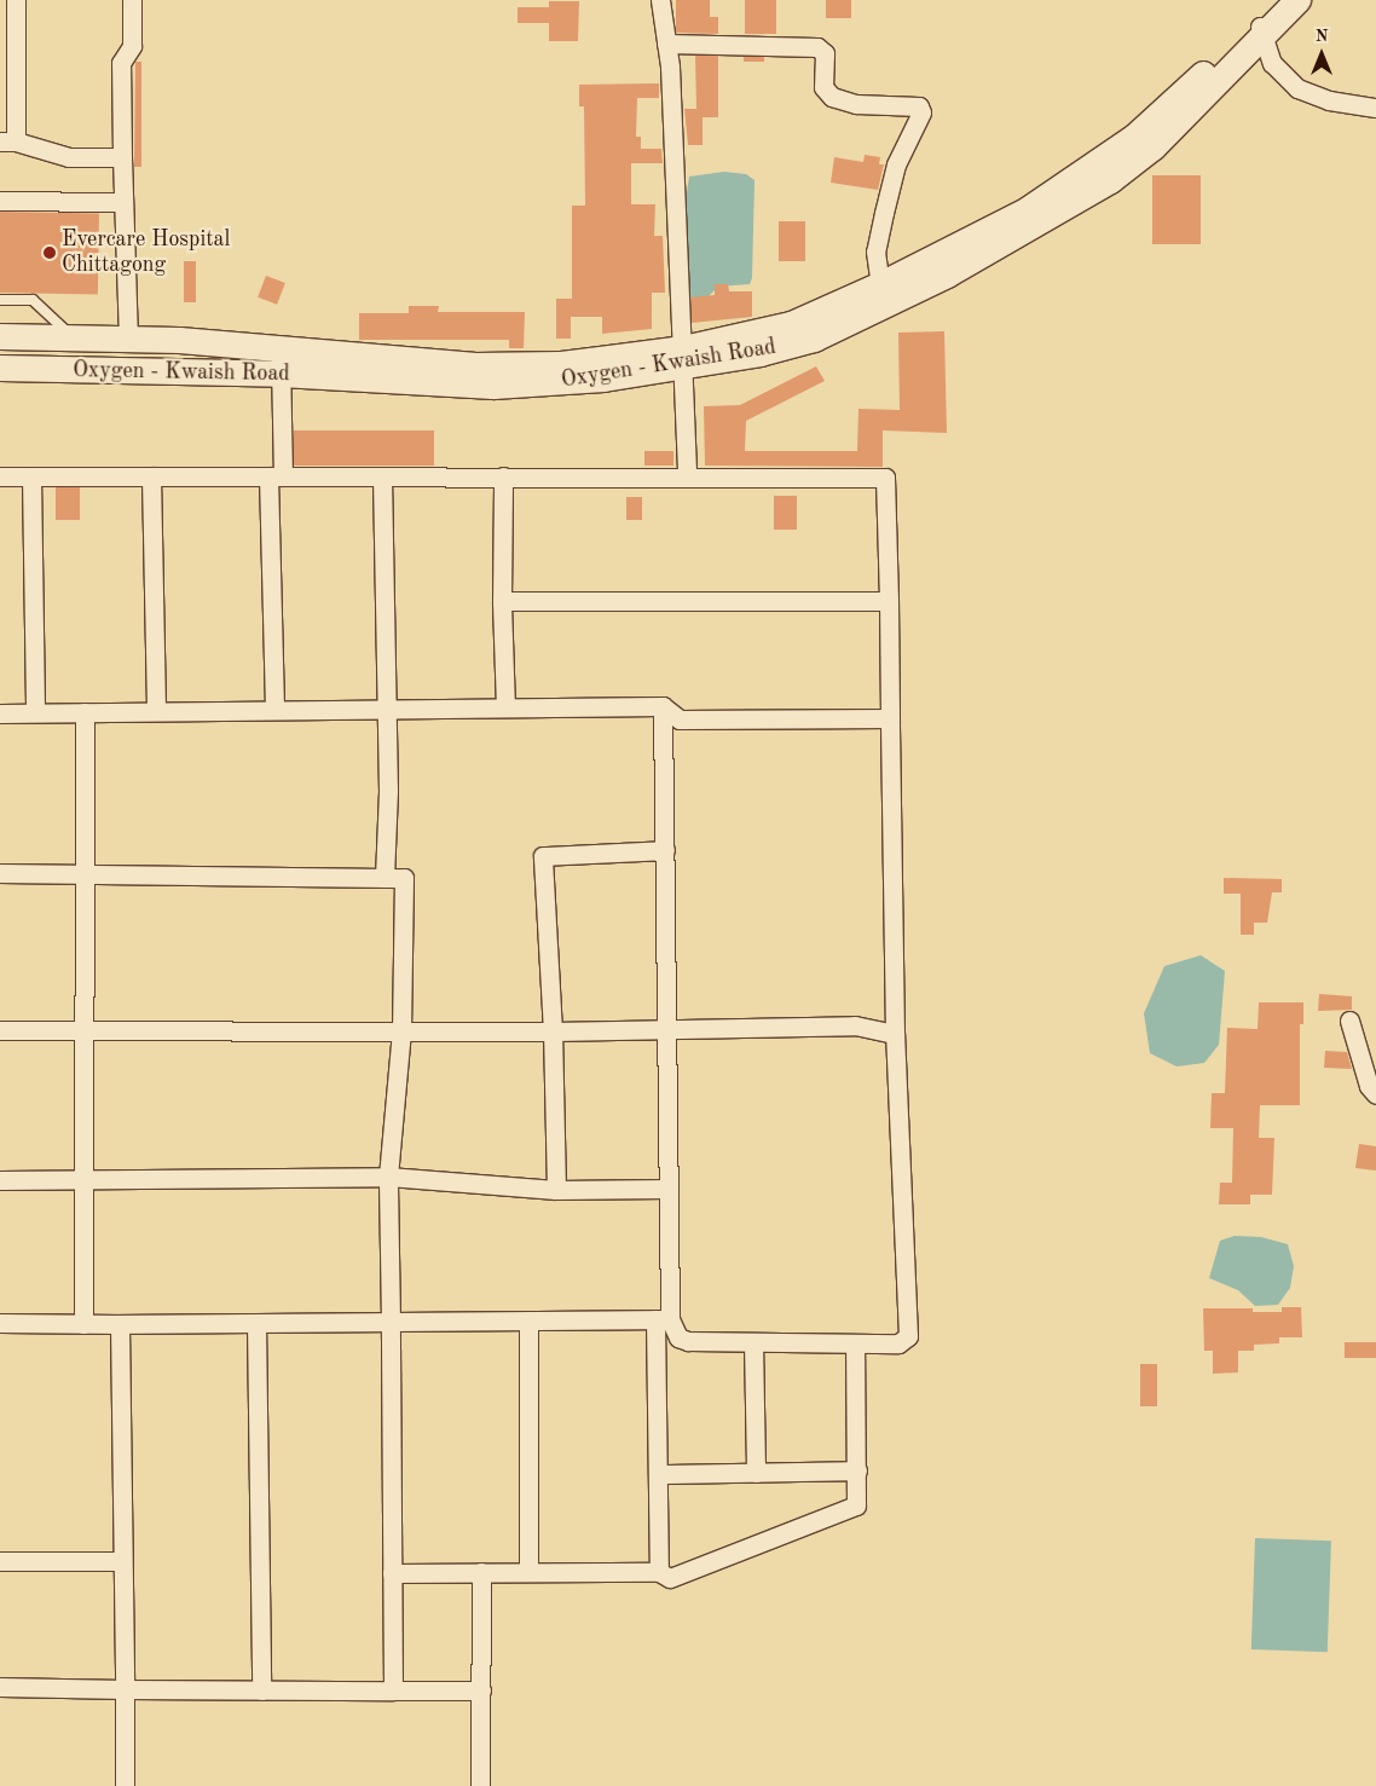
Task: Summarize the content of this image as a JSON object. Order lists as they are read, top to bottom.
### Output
{
  "streets": {
    "main road": ["Oxygen - Kwaish Road"]
  },
  "places": ["Evercare Hospital Chittagong"],
  "north": "top"
}
